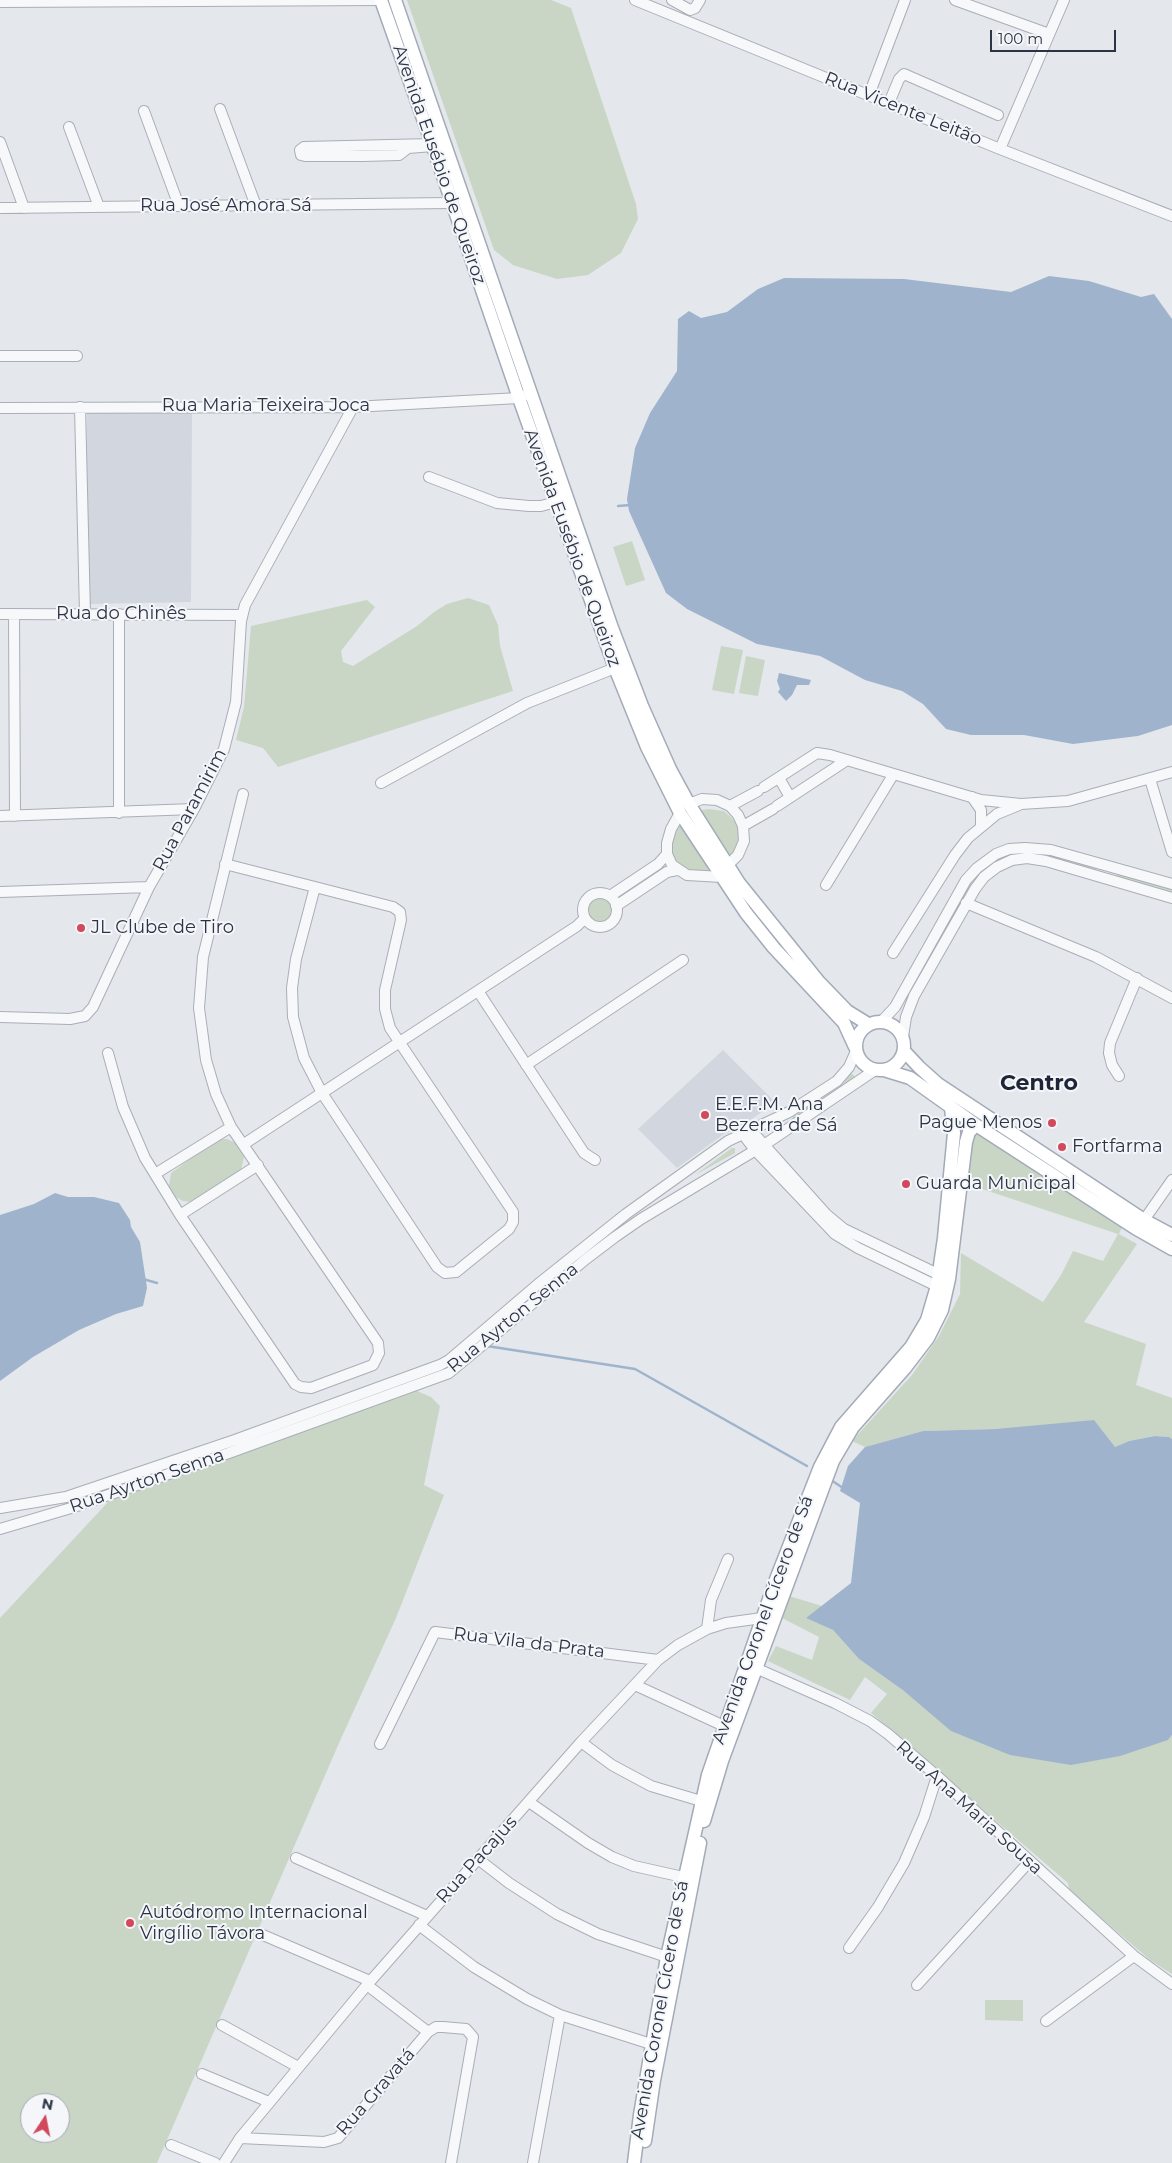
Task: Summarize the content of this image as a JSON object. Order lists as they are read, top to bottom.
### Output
{
  "streets": {
    "main road": ["Avenida Eusébio de Queiroz", "Avenida Coronel Cícero de Sá"],
    "street": [
      "Rua Vicente Leitão",
      "Rua José Amora Sá",
      "Rua Maria Teixeira Joca",
      "Rua do Chinês",
      "Rua Paramirim",
      "Rua Ayrton Senna",
      "Rua Vila da Prata",
      "Rua Ana Maria Sousa",
      "Rua Pacajus",
      "Rua Gravatá"
    ]
  },
  "crossings": [
    ["Avenida Eusébio de Queiroz", "Rua José Amora Sá"],
    ["Avenida Eusébio de Queiroz", "Rua Maria Teixeira Joca"],
    ["Avenida Eusébio de Queiroz", "Rua Ayrton Senna"],
    ["Rua Maria Teixeira Joca", "Rua Paramirim"],
    ["Rua do Chinês", "Rua Paramirim"],
    ["Avenida Coronel Cícero de Sá", "Rua Ana Maria Sousa"],
    ["Avenida Coronel Cícero de Sá", "Rua Pacajus"],
    ["Rua Vila da Prata", "Rua Pacajus"],
    ["Rua Pacajus", "Rua Gravatá"]
  ],
  "districts": ["Centro"],
  "places": [
    "JL Clube de Tiro",
    "E.E.F.M. Ana Bezerra de Sá",
    "Pague Menos",
    "Fortfarma",
    "Guarda Municipal",
    "Autódromo Internacional Virgílio Távora"
  ],
  "scale_bar": "100 m",
  "north": "top"
}
